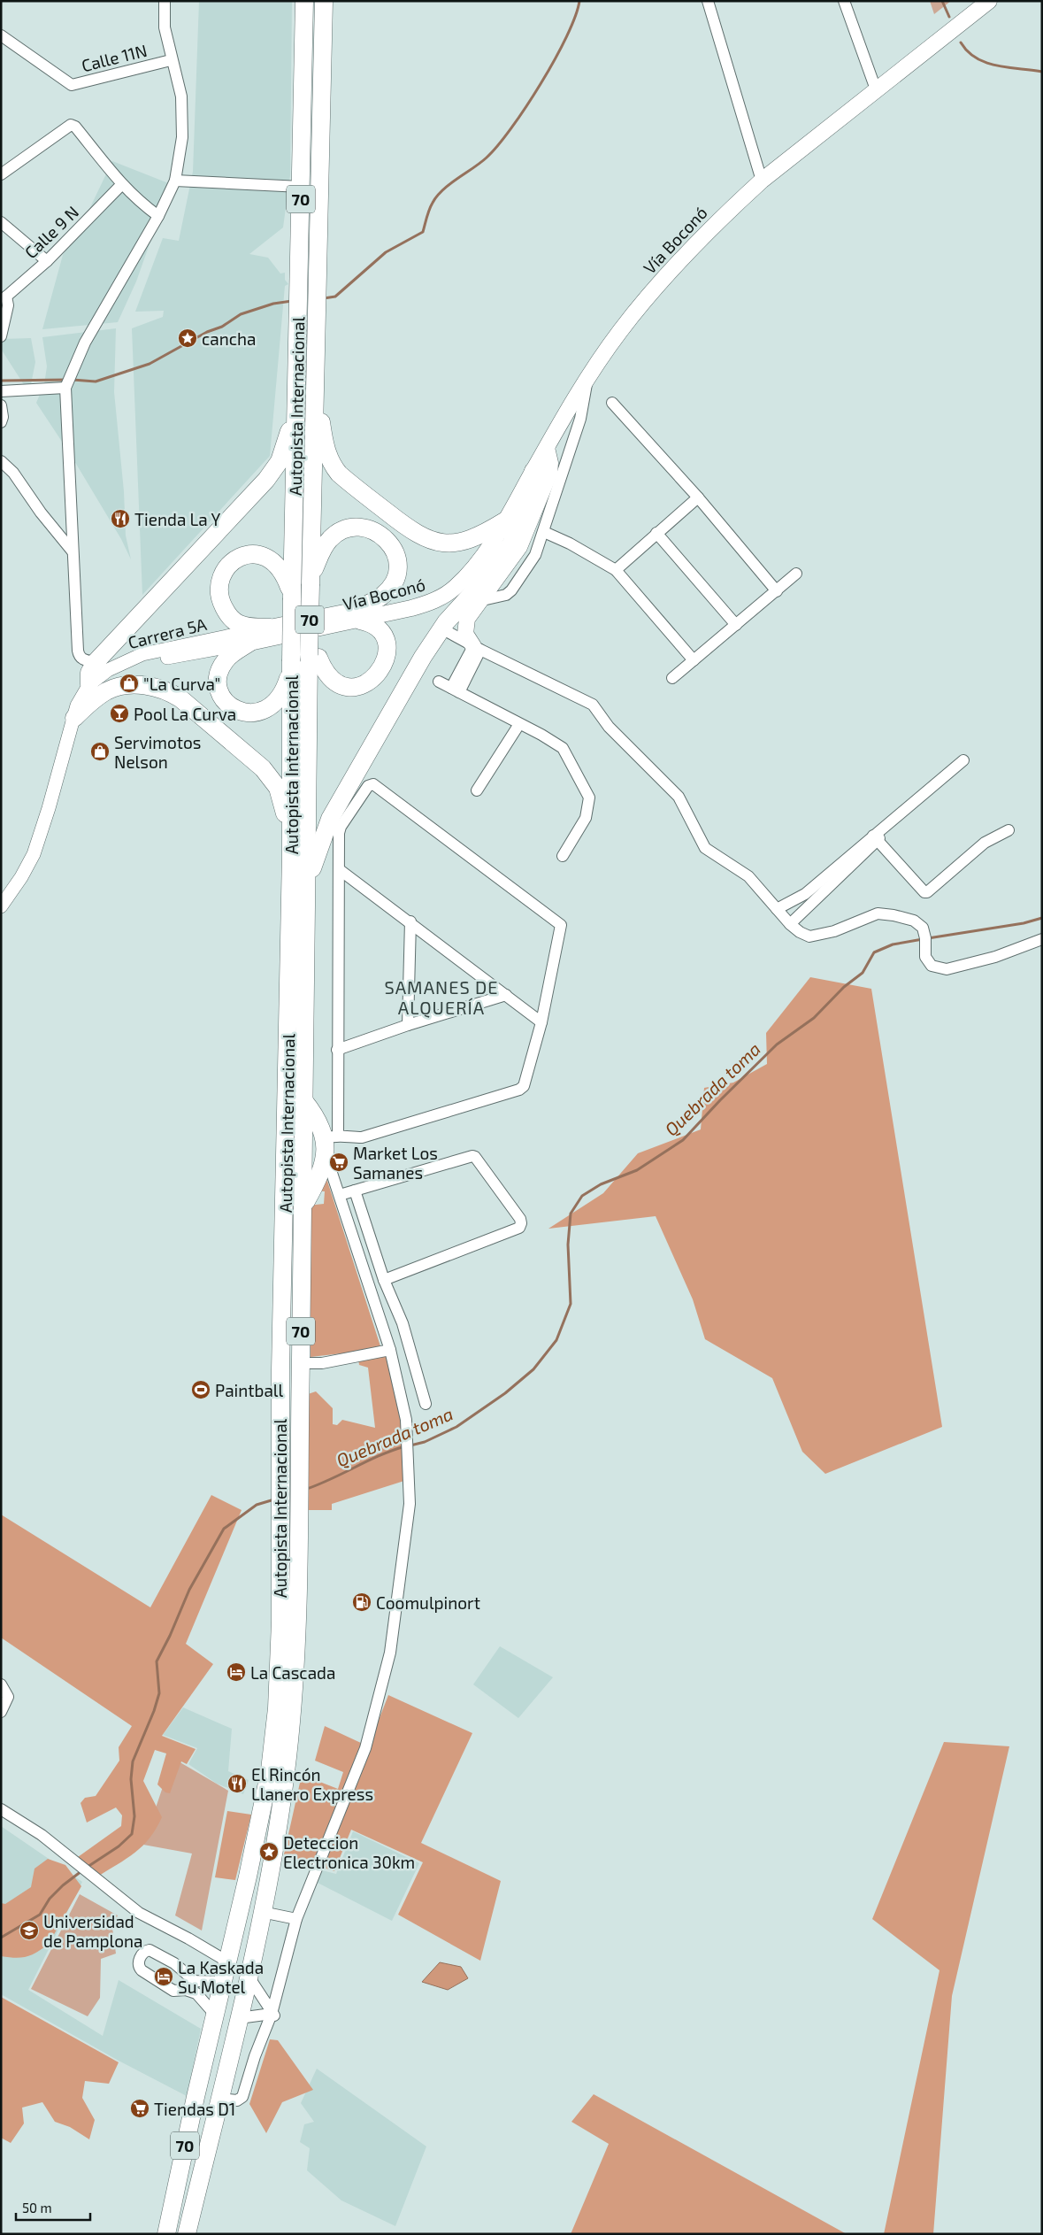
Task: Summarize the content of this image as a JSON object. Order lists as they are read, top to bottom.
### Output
{
  "streets": {
    "highway": ["70", "Autopista Internacional"],
    "main road": ["Vía Boconó"],
    "street": ["Calle 11N", "Calle 9 N", "Carrera 5A"]
  },
  "crossings": [
    ["Vía Boconó", "Carrera 5A"]
  ],
  "districts": ["SAMANES DE ALQUERÍA"],
  "water": ["Quebrada toma"],
  "places": {
    "place": ["cancha", "Deteccion Electronica 30km"],
    "restaurant": ["Tienda La Y", "El Rincón Llanero Express"],
    "shop": ["\"La Curva\"", "Servimotos Nelson"],
    "bar": ["Pool La Curva"],
    "supermarket": ["Market Los Samanes", "Tiendas D1"],
    "sports": ["Paintball"],
    "fuel station": ["Coomulpinort"],
    "hotel": ["La Cascada", "La Kaskada Su Motel"],
    "school or university": ["Universidad de Pamplona"]
  },
  "scale_bar": "50 m"
}
